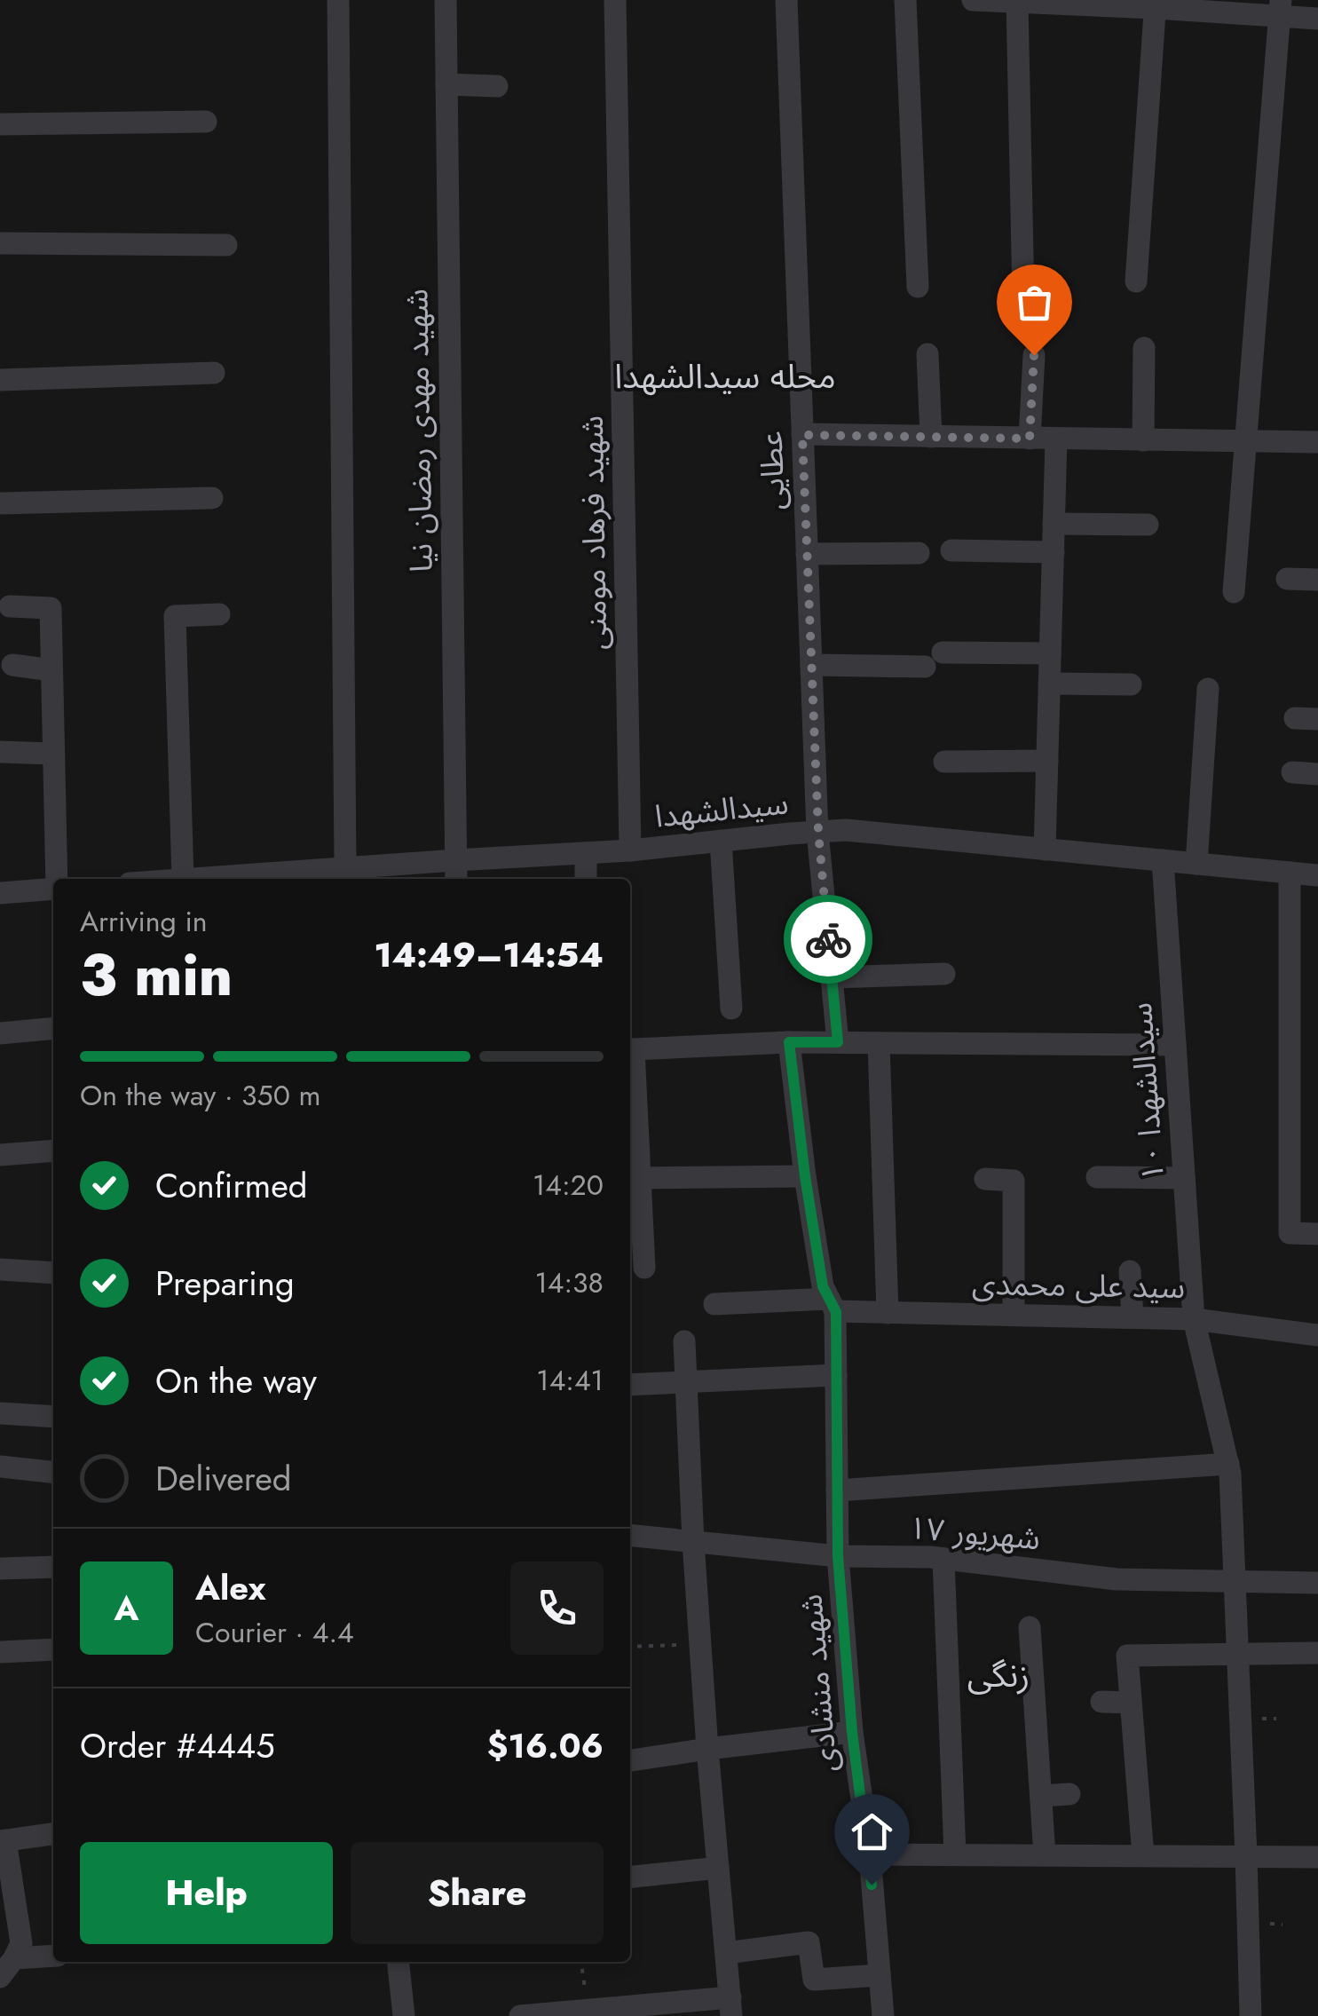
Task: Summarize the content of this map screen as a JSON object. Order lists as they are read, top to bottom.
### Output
{
  "streets": {
    "street": [
      "شهید مهدی رمضان نیا",
      "عطایی",
      "شهید فرهاد مومنی",
      "سیدالشهدا",
      "سیدالشهدا ۱۰",
      "سید علی محمدی",
      "۱۷ شهریور",
      "شهید منشادی"
    ]
  },
  "crossings": [
    ["شهید مهدی رمضان نیا", "سیدالشهدا"],
    ["عطایی", "سیدالشهدا"],
    ["شهید فرهاد مومنی", "سیدالشهدا"],
    ["سیدالشهدا", "سیدالشهدا ۱۰"],
    ["سیدالشهدا ۱۰", "سید علی محمدی"],
    ["سیدالشهدا ۱۰", "۱۷ شهریور"],
    ["سید علی محمدی", "شهید منشادی"],
    ["۱۷ شهریور", "شهید منشادی"]
  ],
  "districts": ["محله سیدالشهدا", "زنگی"],
  "page": {
    "heading": ["3 min", "Arriving in", "14:49–14:54"],
    "panel": [
      "Alex",
      "Courier · 4.4",
      "Order #4445",
      "$16.06"
    ],
    "bar": "On the way · 350 m",
    "list": [
      ["Confirmed", "14:20"],
      ["Preparing", "14:38"],
      ["On the way", "14:41"],
      "Delivered"
    ],
    "round": "A",
    "buttons": ["Help", "Share"]
  }
}
